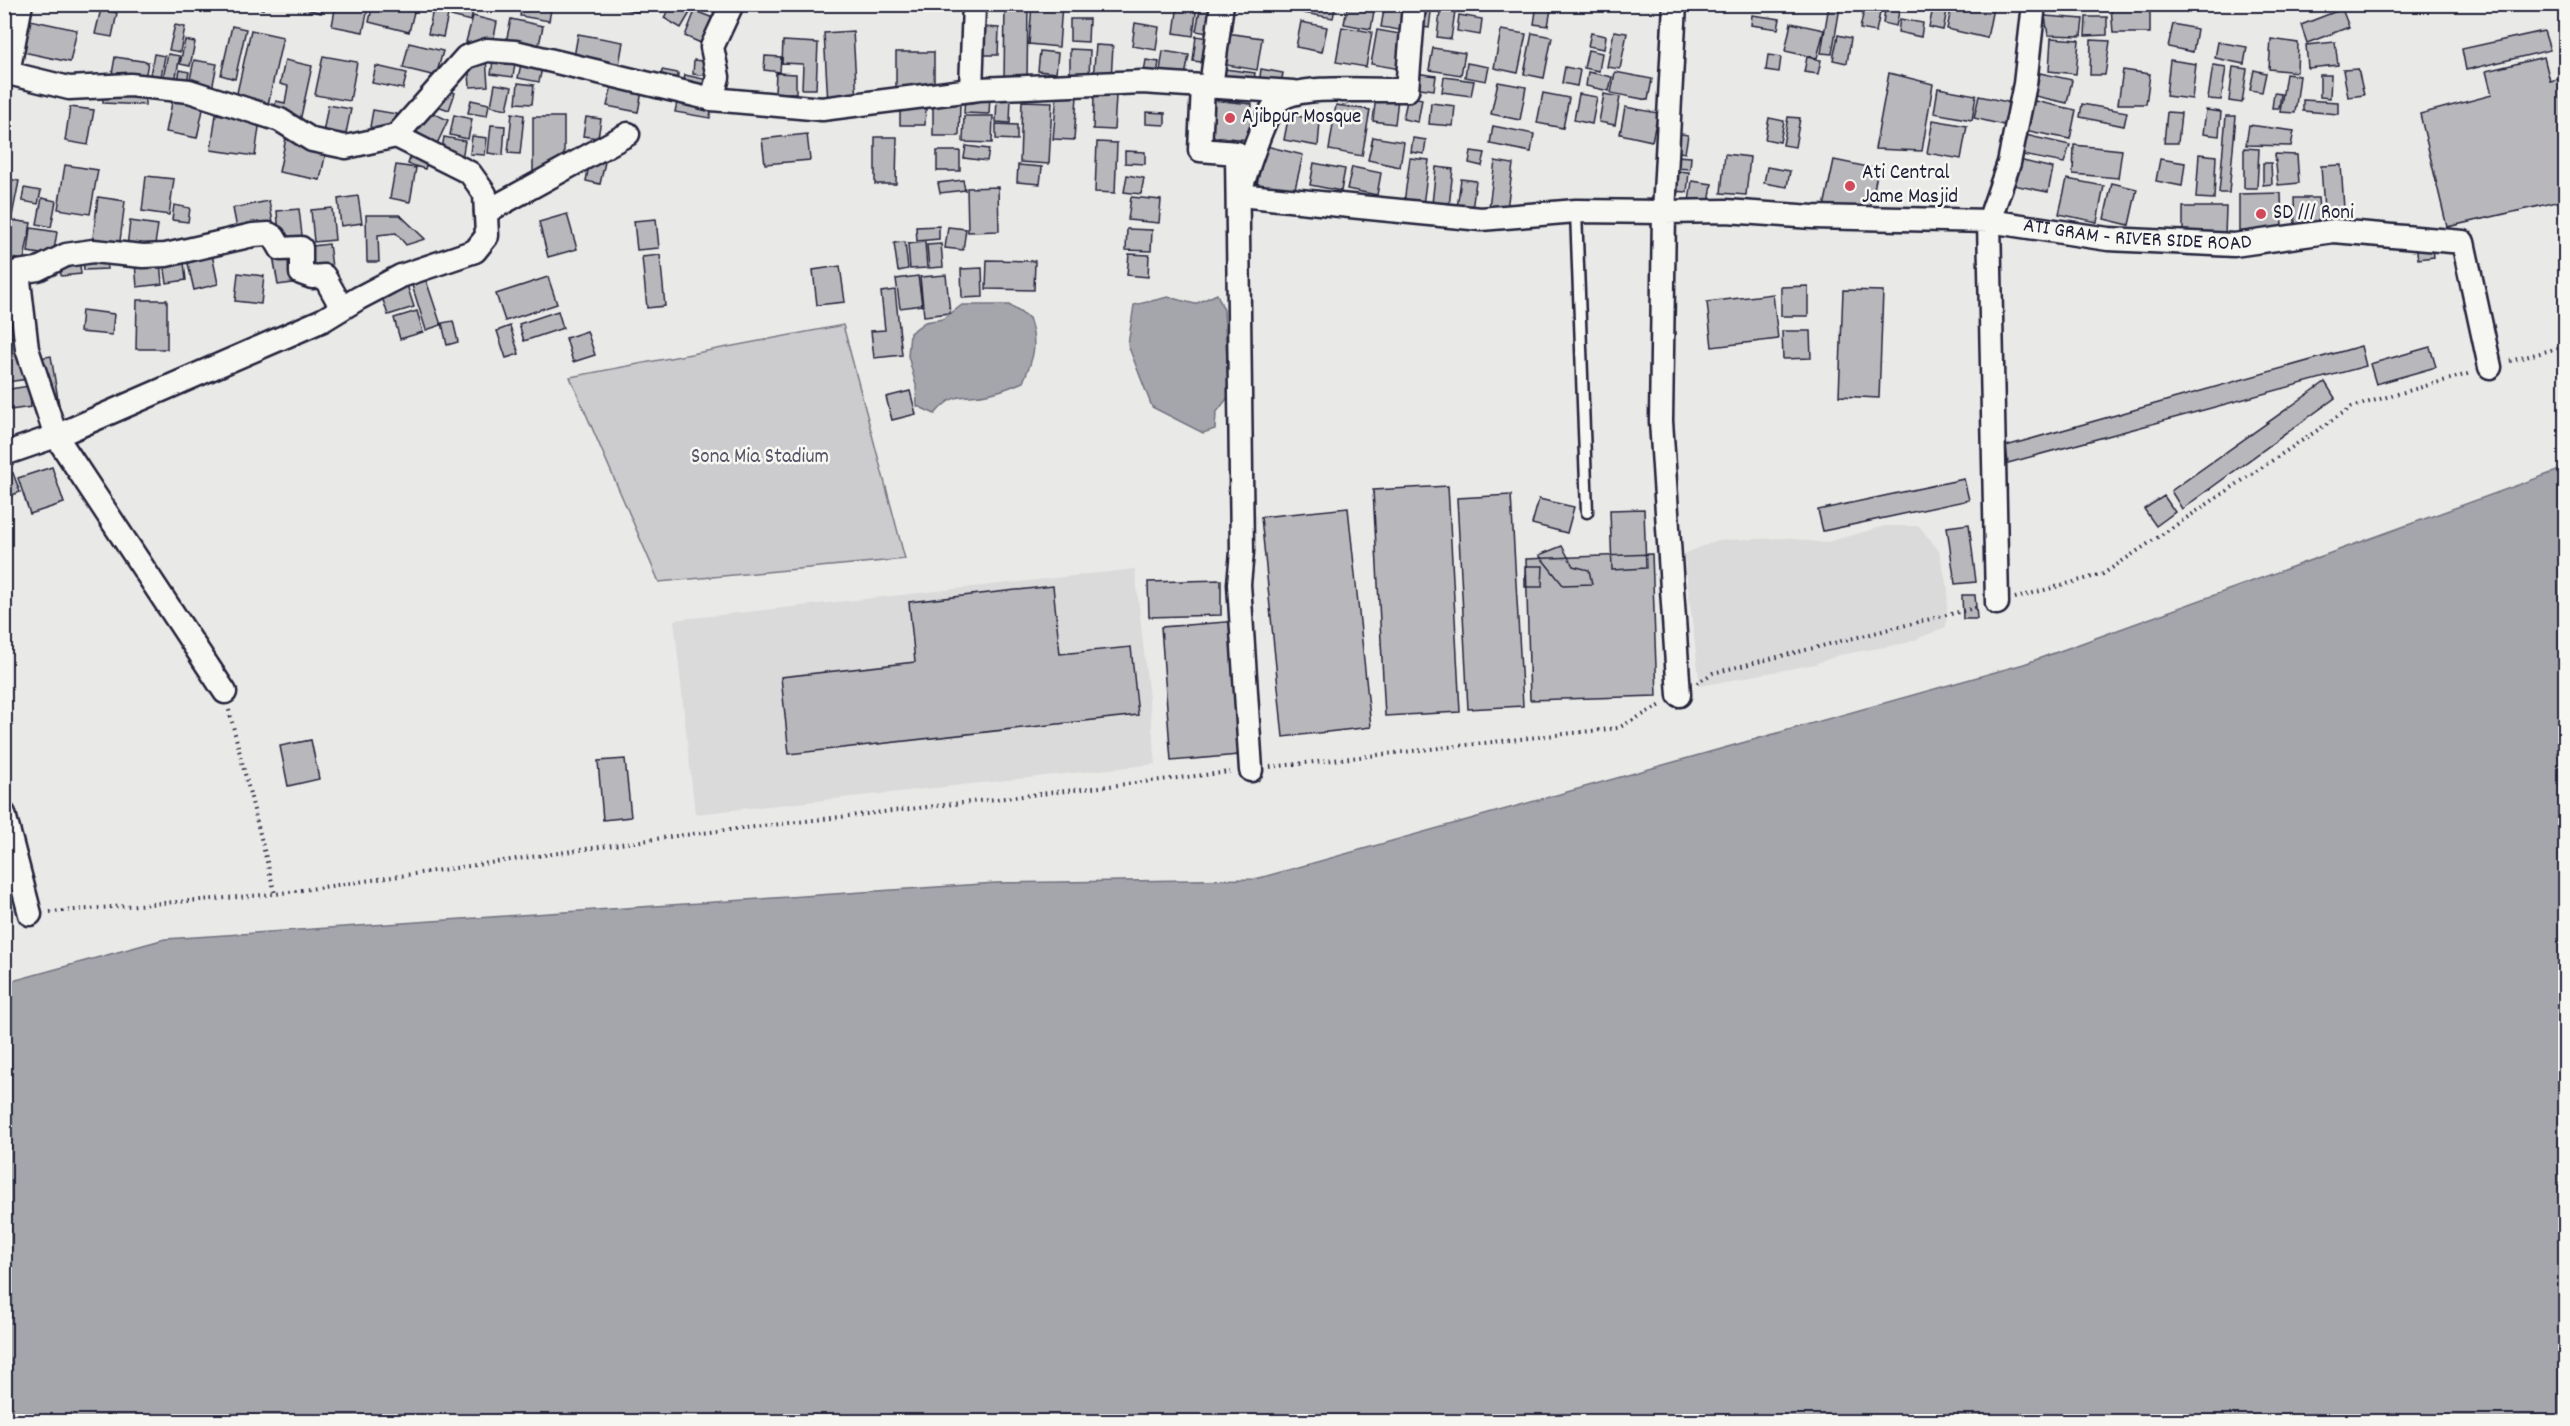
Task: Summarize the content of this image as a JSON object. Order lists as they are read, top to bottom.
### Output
{
  "streets": {
    "street": ["ATI GRAM - RIVER SIDE ROAD"]
  },
  "parks": ["Sona Mia Stadium"],
  "places": ["Ajibpur Mosque", "Ati Central Jame Masjid", "SD /// Roni"]
}
